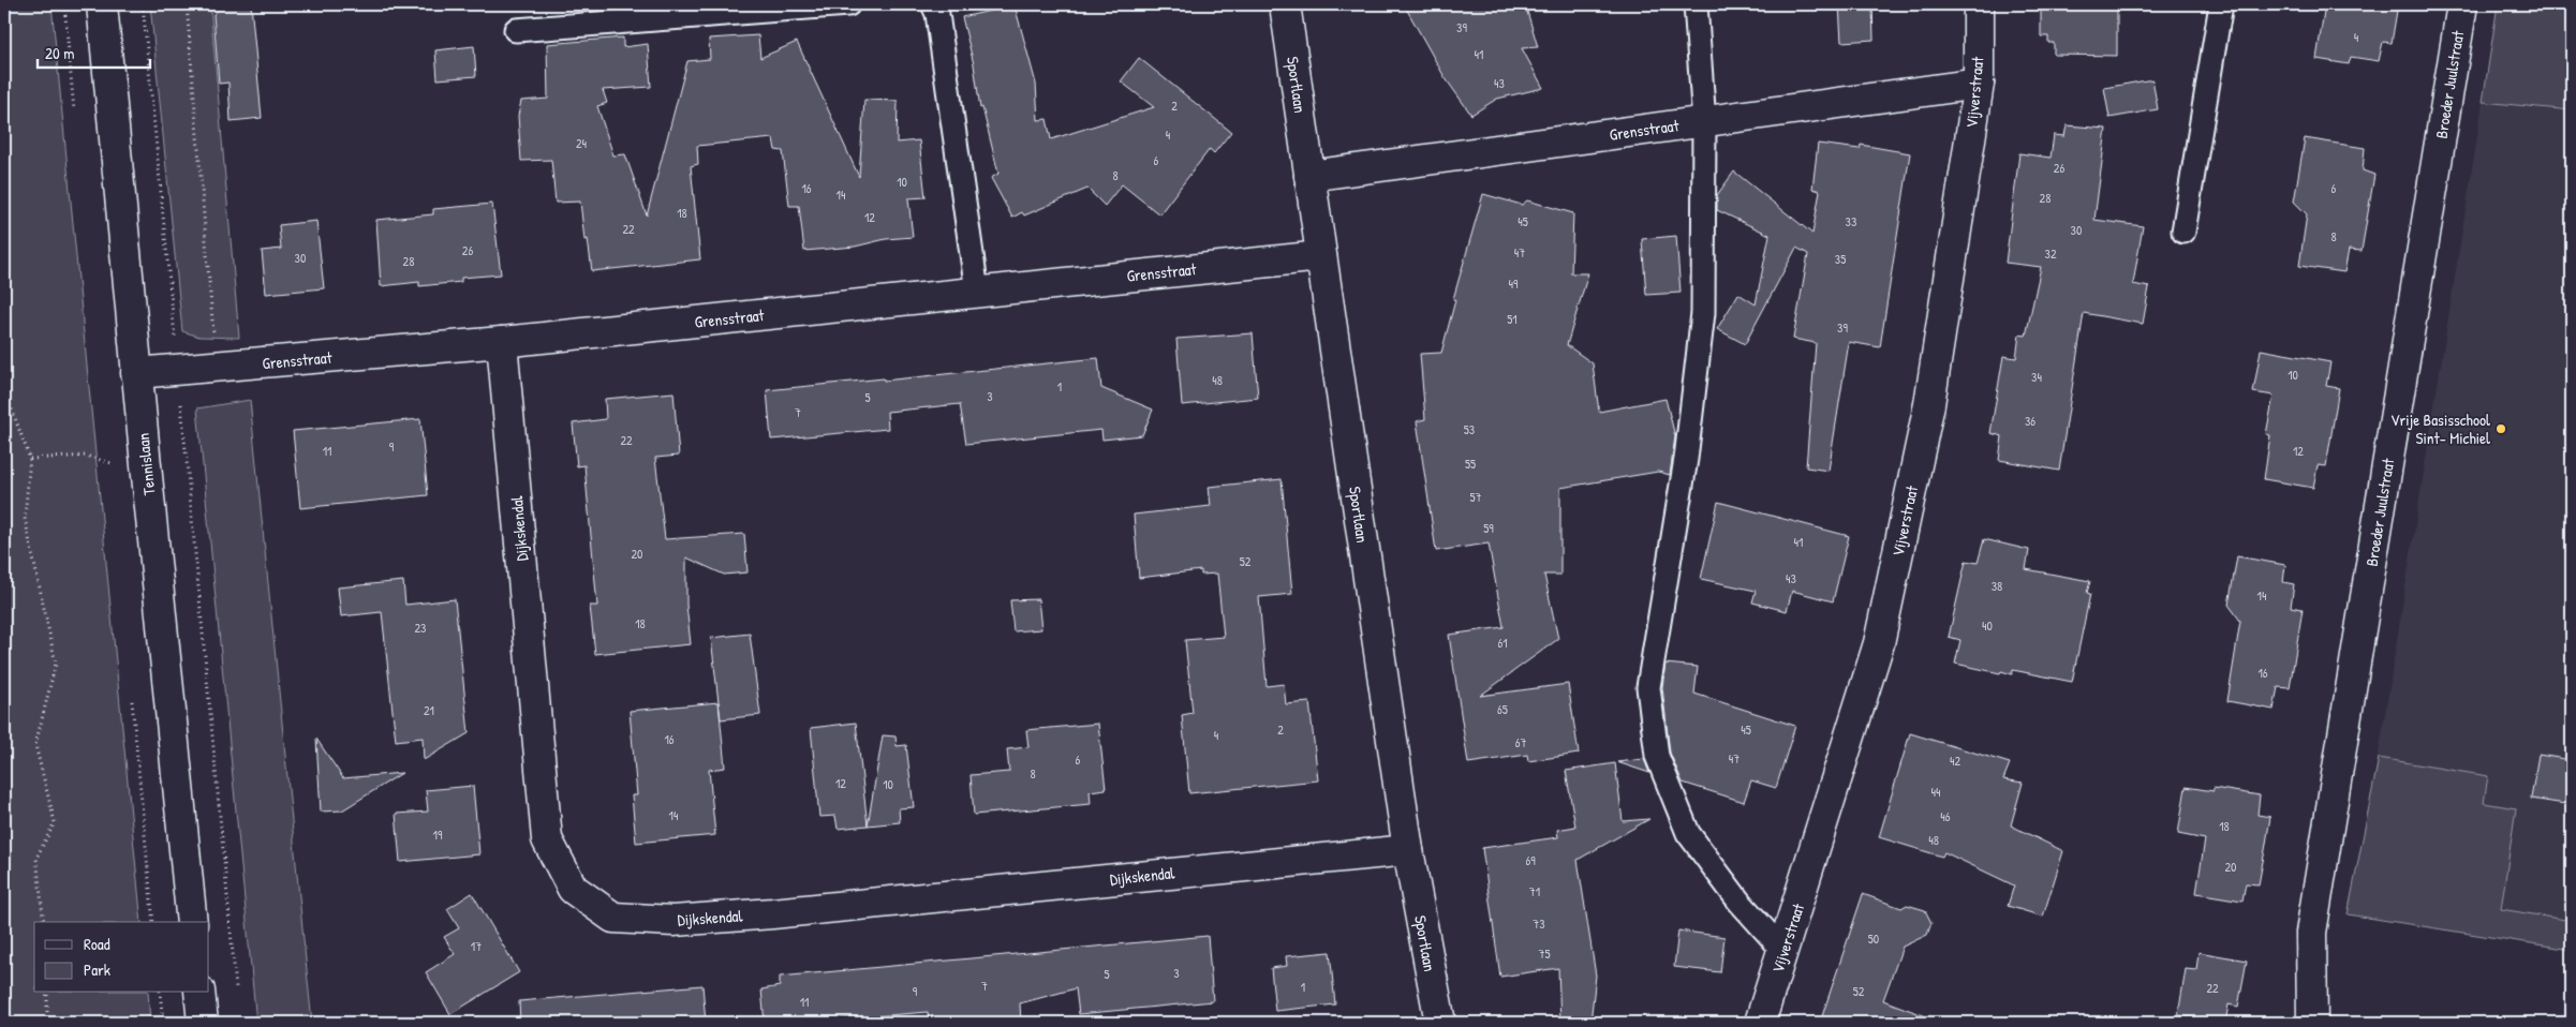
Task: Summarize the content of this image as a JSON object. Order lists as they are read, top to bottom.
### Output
{
  "streets": {
    "street": [
      "Sportlaan",
      "Broeder Juulstraat",
      "Vijverstraat",
      "Grensstraat",
      "Tennislaan",
      "Dijkskendal"
    ]
  },
  "crossings": [
    ["Sportlaan", "Grensstraat"],
    ["Sportlaan", "Dijkskendal"],
    ["Vijverstraat", "Grensstraat"],
    ["Grensstraat", "Tennislaan"],
    ["Grensstraat", "Dijkskendal"]
  ],
  "places": ["Vrije Basisschool Sint- Michiel"],
  "house_numbers": [
    "39",
    "4",
    "41",
    "43",
    "2",
    "4",
    "24",
    "6",
    "26",
    "8",
    "10",
    "16",
    "6",
    "14",
    "28",
    "18",
    "12",
    "45",
    "33",
    "22",
    "30",
    "8",
    "26",
    "47",
    "32",
    "30",
    "35",
    "28",
    "49",
    "51",
    "39",
    "10",
    "34",
    "48",
    "1",
    "3",
    "5",
    "7",
    "36",
    "53",
    "22",
    "9",
    "11",
    "12",
    "55",
    "57",
    "59",
    "41",
    "20",
    "52",
    "43",
    "38",
    "14",
    "18",
    "40",
    "23",
    "61",
    "16",
    "65",
    "21",
    "2",
    "45",
    "4",
    "16",
    "67",
    "47",
    "6",
    "42",
    "8",
    "12",
    "10",
    "44",
    "14",
    "46",
    "18",
    "19",
    "48",
    "69",
    "20",
    "71",
    "73",
    "50",
    "17",
    "75",
    "3",
    "5",
    "7",
    "1",
    "22",
    "9",
    "52",
    "11"
  ],
  "legend": ["Road", "Park"],
  "scale_bar": "20 m"
}
